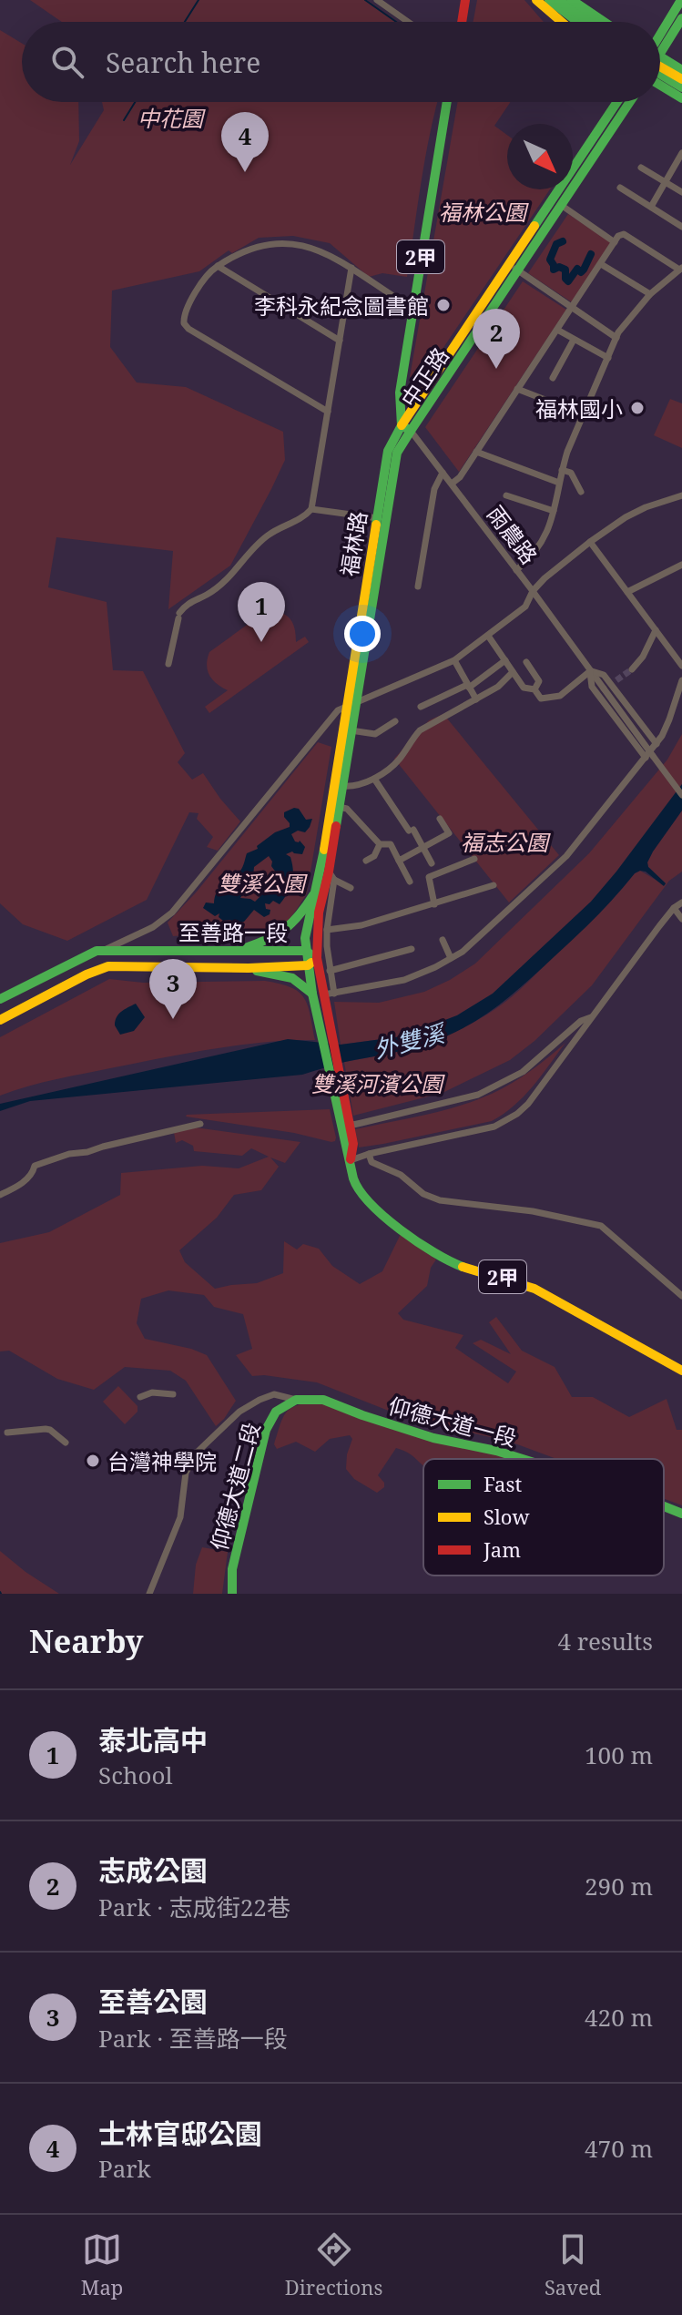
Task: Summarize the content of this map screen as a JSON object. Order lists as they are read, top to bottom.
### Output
{
  "streets": {
    "main road": [
      "2甲",
      "中正路",
      "福林路",
      "至善路一段",
      "仰德大道一段",
      "仰德大道二段"
    ],
    "street": ["雨農路"]
  },
  "crossings": [
    ["2甲", "福林路"],
    ["中正路", "雨農路"],
    ["中正路", "福林路"],
    ["雨農路", "福林路"],
    ["福林路", "至善路一段"],
    ["仰德大道一段", "仰德大道二段"]
  ],
  "water": ["外雙溪"],
  "parks": [
    "中花園",
    "福林公園",
    "福志公園",
    "雙溪公園",
    "雙溪河濱公園"
  ],
  "places": ["李科永紀念圖書館", "福林國小", "台灣神學院"],
  "legend": ["Fast", "Slow", "Jam"],
  "north": "bottom right",
  "page": {
    "search": "Search here",
    "pins": [
      "4",
      "2",
      "1",
      "3"
    ],
    "heading": ["Nearby", "4 results"],
    "list": [
      {
        "mark": "1",
        "name": "泰北高中",
        "note": "School",
        "value": "100 m"
      },
      {
        "mark": "2",
        "name": "志成公園",
        "note": "Park · 志成街22巷",
        "value": "290 m"
      },
      {
        "mark": "3",
        "name": "至善公園",
        "note": "Park · 至善路一段",
        "value": "420 m"
      },
      {
        "mark": "4",
        "name": "士林官邸公園",
        "note": "Park",
        "value": "470 m"
      }
    ],
    "nav": ["Map", "Directions", "Saved"]
  }
}
